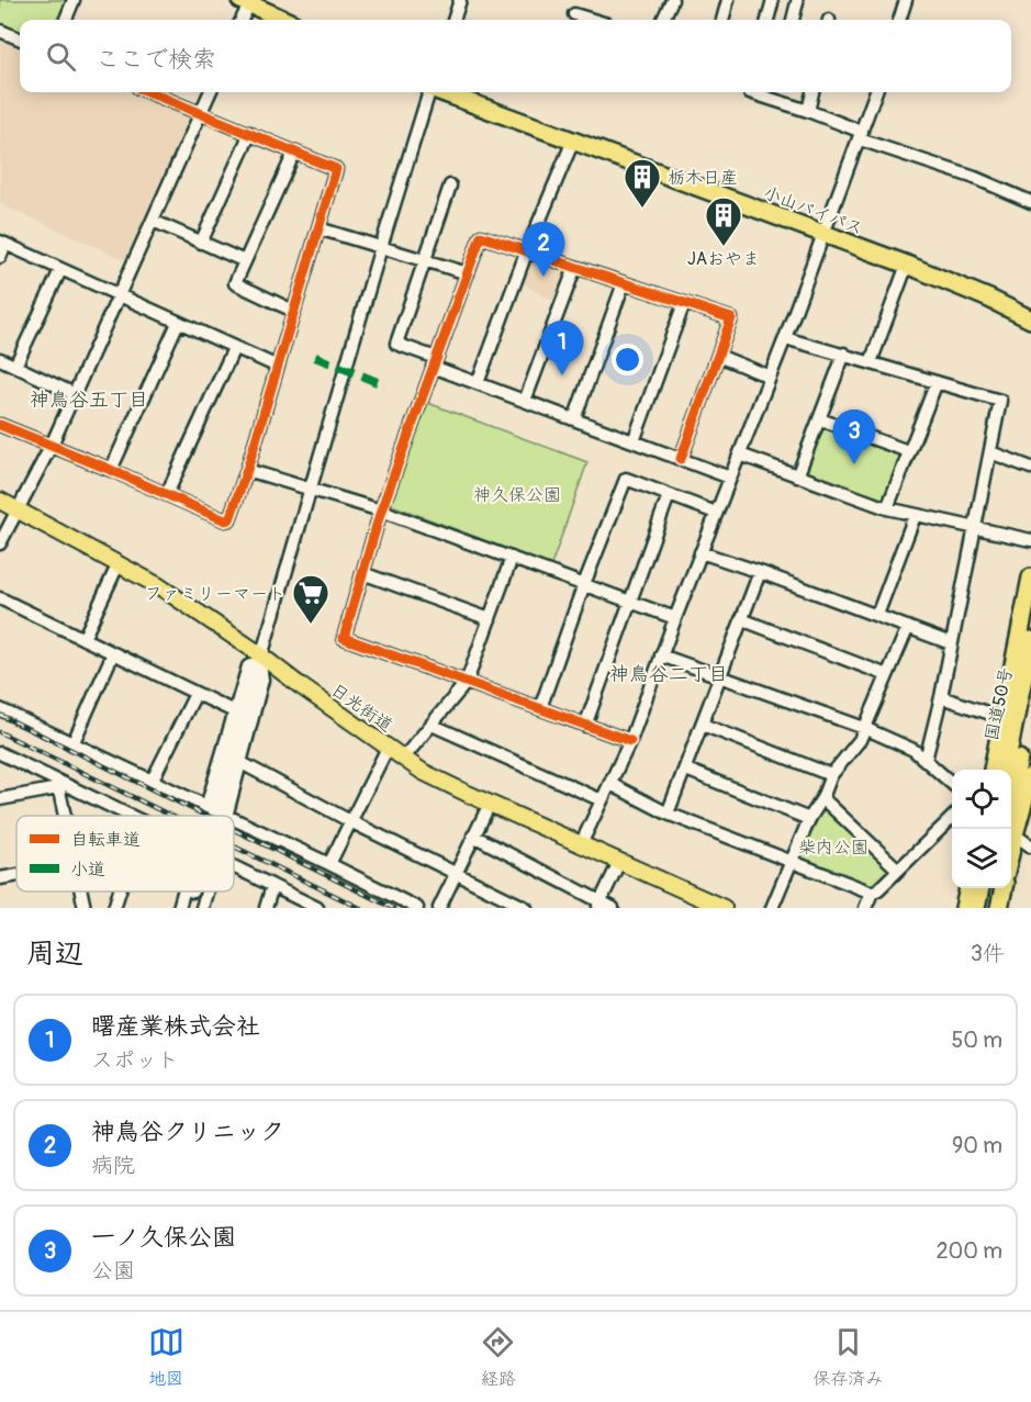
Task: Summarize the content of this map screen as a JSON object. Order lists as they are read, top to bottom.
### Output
{
  "streets": {
    "highway": ["小山バイパス", "国道50号"],
    "main road": ["日光街道"]
  },
  "districts": ["神鳥谷五丁目", "神鳥谷二丁目"],
  "parks": ["神久保公園", "柴内公園"],
  "places": {
    "building": ["栃木日産", "JAおやま"],
    "supermarket": ["ファミリーマート"]
  },
  "legend": ["自転車道", "小道"],
  "page": {
    "search": "ここで検索",
    "pins": ["2", "1", "3"],
    "heading": ["周辺", "3件"],
    "list": [
      {
        "mark": "1",
        "name": "曙産業株式会社",
        "note": "スポット",
        "value": "50 m"
      },
      {
        "mark": "2",
        "name": "神鳥谷クリニック",
        "note": "病院",
        "value": "90 m"
      },
      {
        "mark": "3",
        "name": "一ノ久保公園",
        "note": "公園",
        "value": "200 m"
      }
    ],
    "nav": ["地図", "経路", "保存済み"]
  }
}
